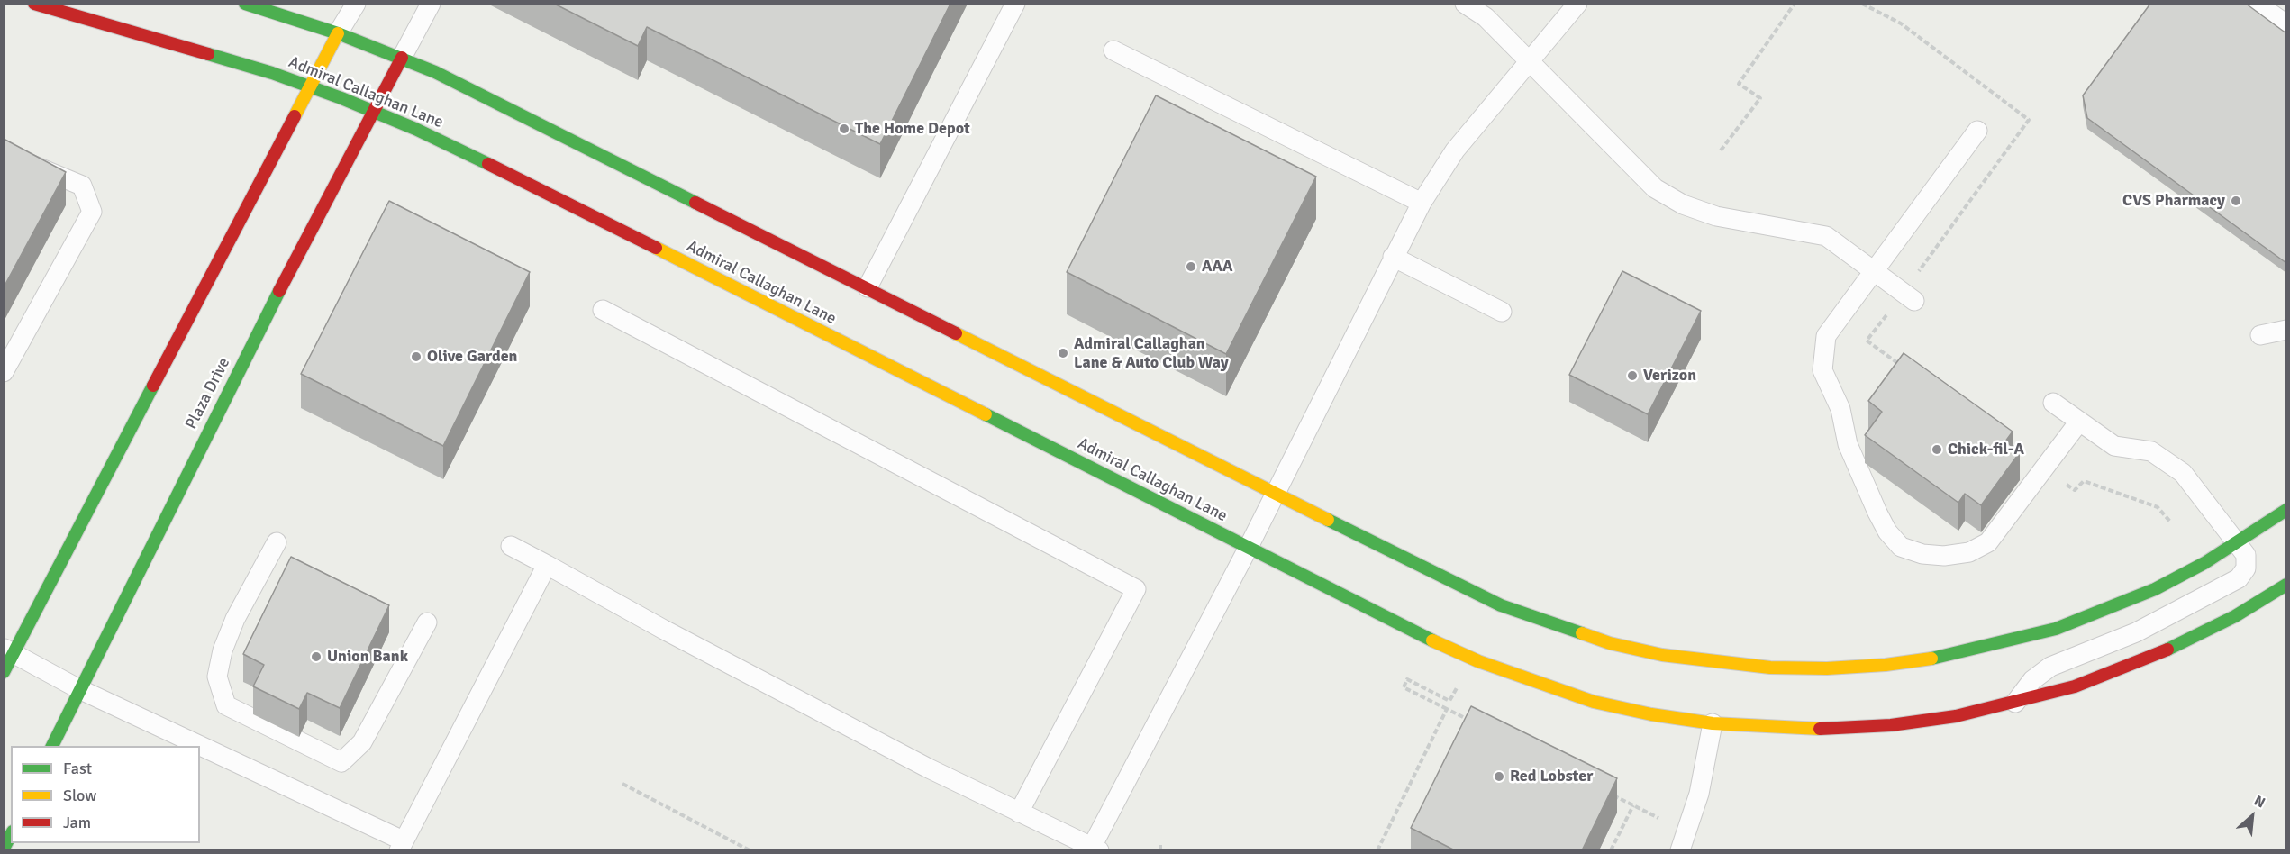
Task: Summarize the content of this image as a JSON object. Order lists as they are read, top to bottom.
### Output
{
  "streets": {
    "main road": ["Admiral Callaghan Lane", "Plaza Drive"]
  },
  "crossings": [
    ["Admiral Callaghan Lane", "Plaza Drive"]
  ],
  "places": [
    "The Home Depot",
    "CVS Pharmacy",
    "AAA",
    "Admiral Callaghan Lane & Auto Club Way",
    "Olive Garden",
    "Verizon",
    "Chick-fil-A",
    "Union Bank",
    "Red Lobster"
  ],
  "legend": ["Fast", "Slow", "Jam"],
  "north": "top right"
}
